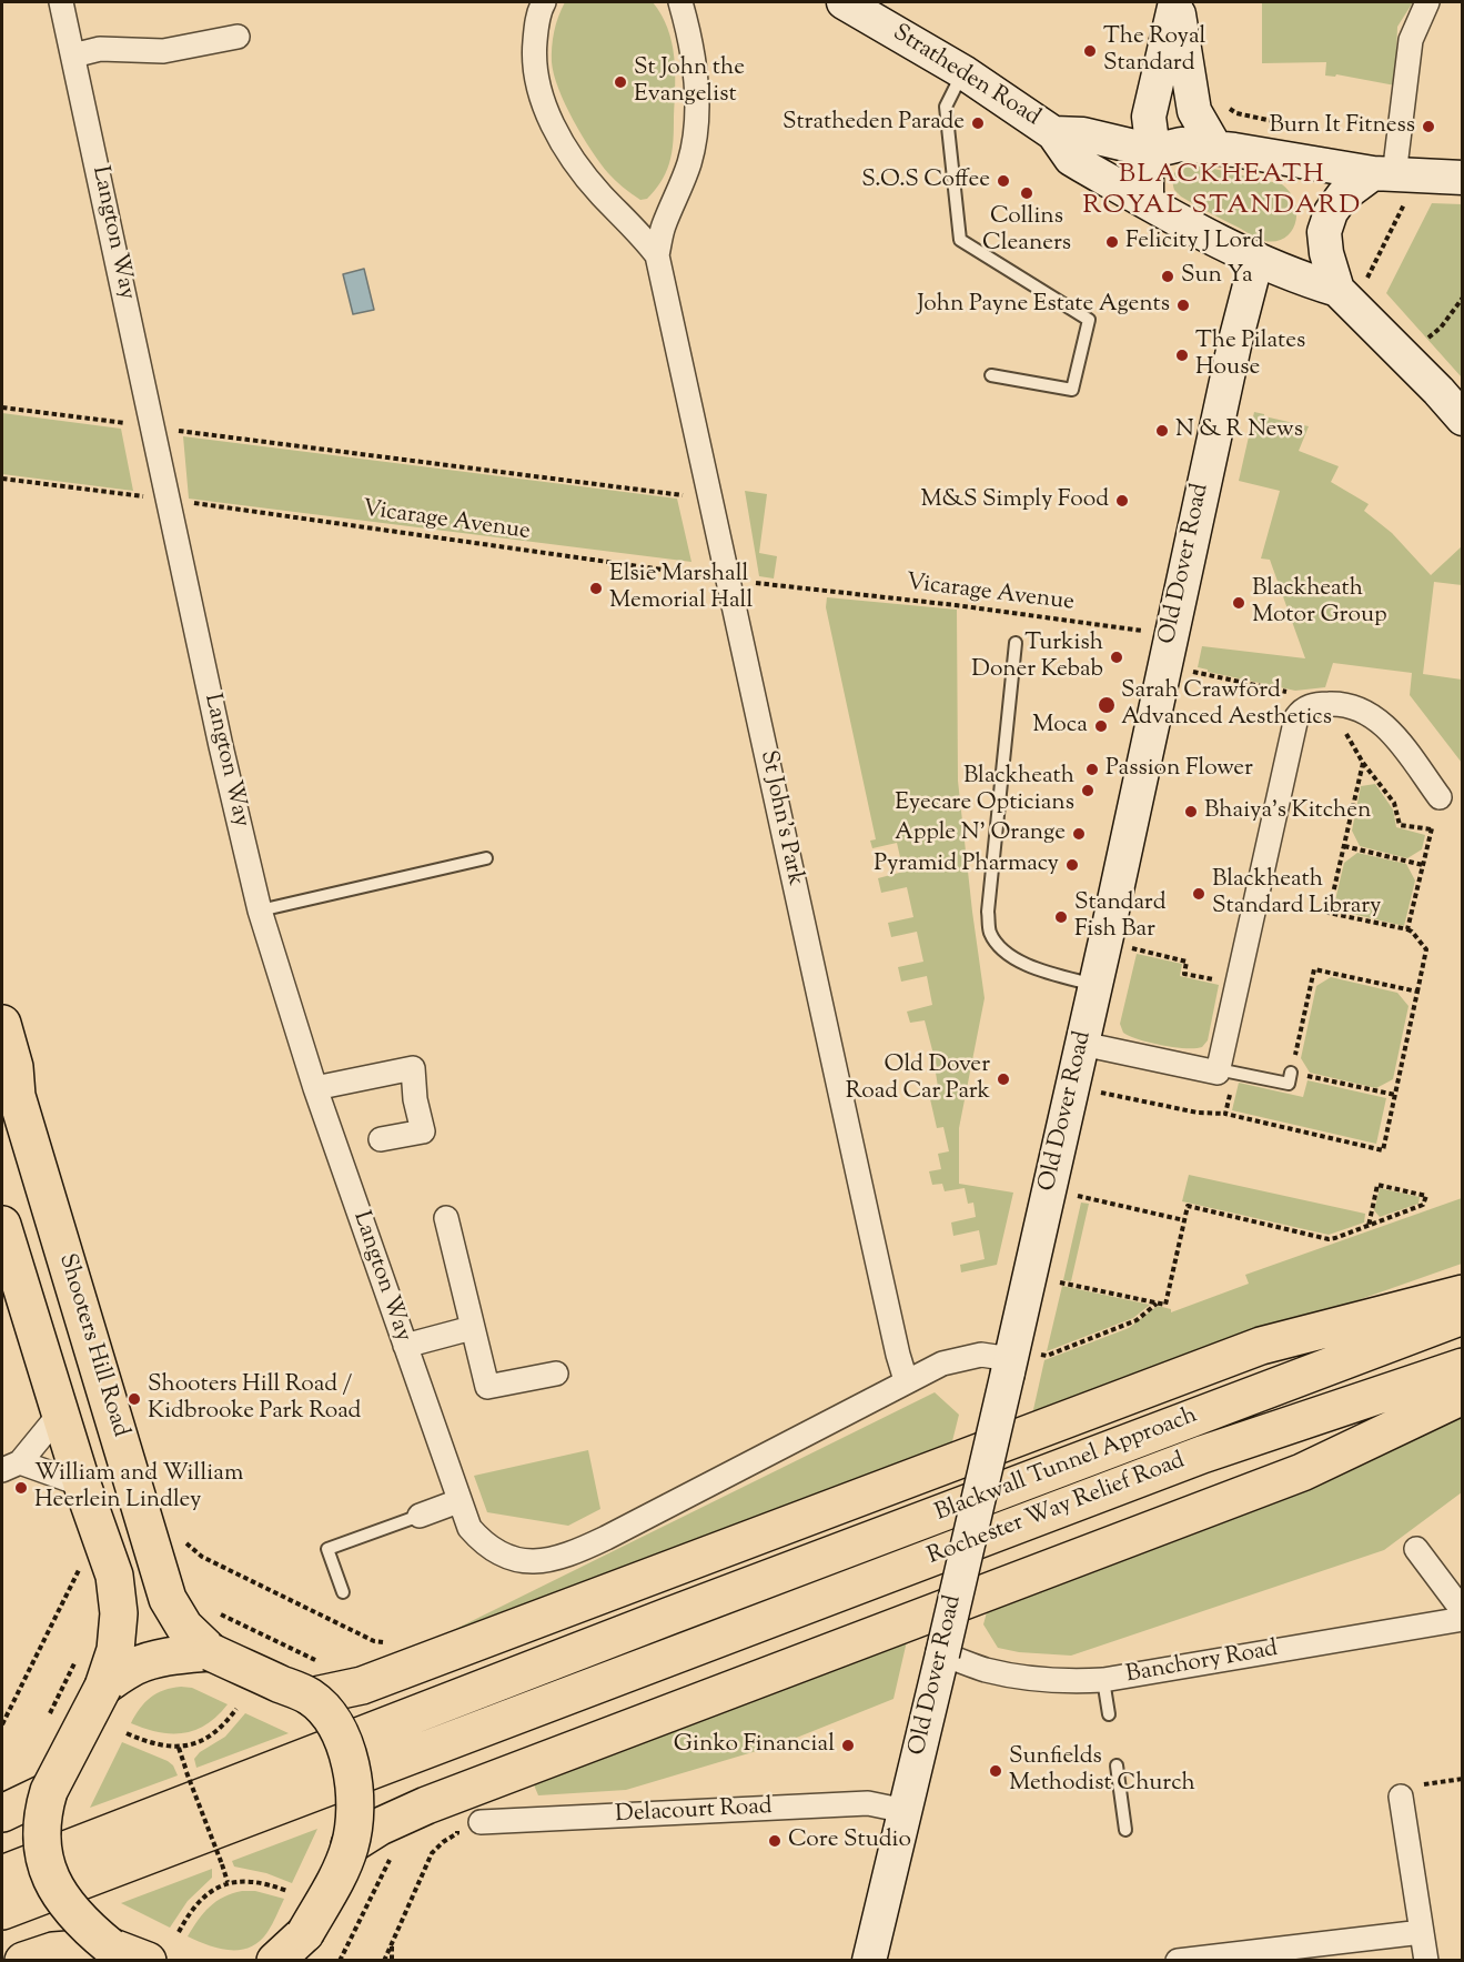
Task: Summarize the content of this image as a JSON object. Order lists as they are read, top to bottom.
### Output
{
  "streets": {
    "highway": ["Shooters Hill Road", "Blackwall Tunnel Approach", "Rochester Way Relief Road"],
    "main road": ["Stratheden Road", "Old Dover Road"],
    "street": [
      "Langton Way",
      "St John's Park",
      "Banchory Road",
      "Delacourt Road"
    ],
    "path": ["Vicarage Avenue"]
  },
  "crossings": [
    ["Langton Way", "Old Dover Road"],
    ["Langton Way", "St John's Park"],
    ["Old Dover Road", "Banchory Road"],
    ["Old Dover Road", "Delacourt Road"]
  ],
  "districts": ["BLACKHEATH ROYAL STANDARD"],
  "places": [
    "The Royal Standard",
    "St John the Evangelist",
    "Stratheden Parade",
    "Burn It Fitness",
    "S.O.S Coffee",
    "Collins Cleaners",
    "Felicity J Lord",
    "Sun Ya",
    "John Payne Estate Agents",
    "The Pilates House",
    "N & R News",
    "M&S Simply Food",
    "Elsie Marshall Memorial Hall",
    "Blackheath Motor Group",
    "Turkish Doner Kebab",
    "Sarah Crawford Advanced Aesthetics",
    "Moca",
    "Passion Flower",
    "Blackheath Eyecare Opticians",
    "Bhaiya's Kitchen",
    "Apple N' Orange",
    "Pyramid Pharmacy",
    "Blackheath Standard Library",
    "Standard Fish Bar",
    "Old Dover Road Car Park",
    "Shooters Hill Road / Kidbrooke Park Road",
    "William and William Heerlein Lindley",
    "Ginko Financial",
    "Sunfields Methodist Church",
    "Core Studio"
  ]
}
